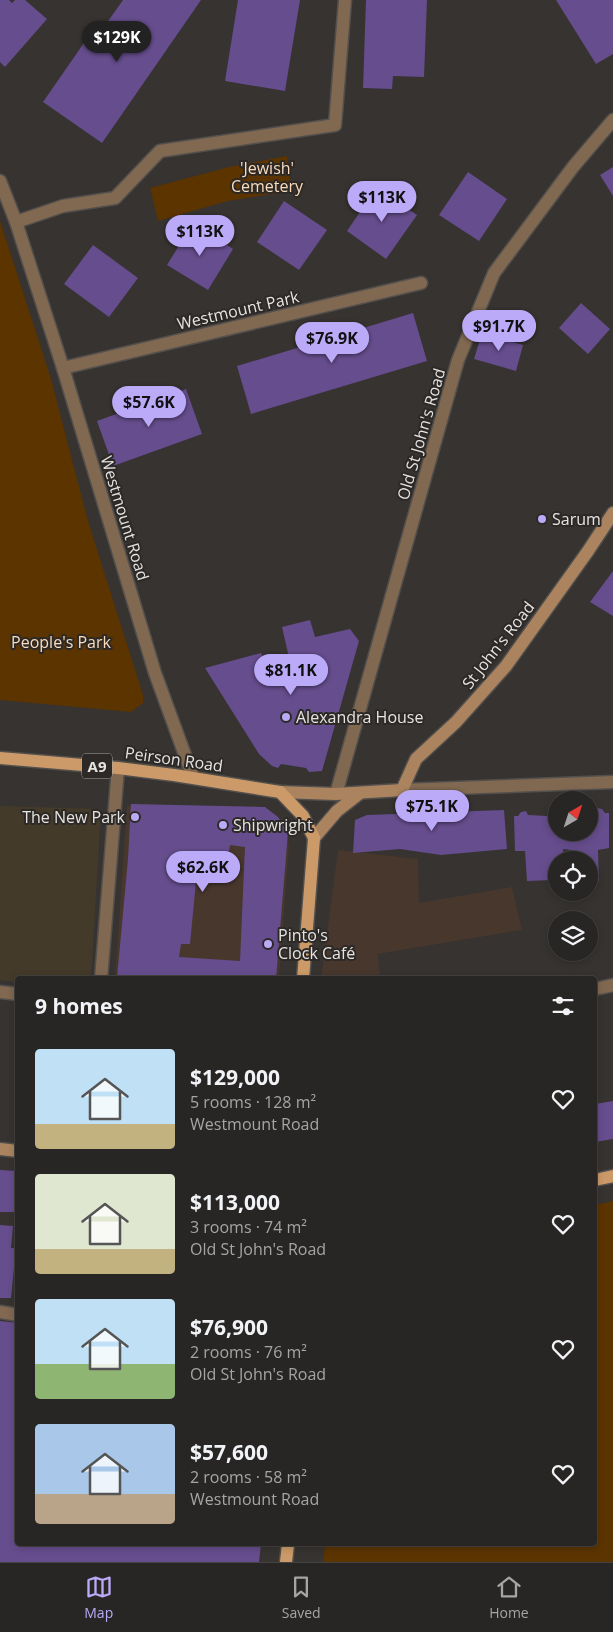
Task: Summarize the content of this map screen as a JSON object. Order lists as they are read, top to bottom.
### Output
{
  "streets": {
    "main road": ["St John's Road", "Peirson Road", "A9"],
    "street": ["Westmount Park", "Old St John's Road", "Westmount Road"]
  },
  "crossings": [
    ["Westmount Park", "Westmount Road"],
    ["Westmount Road", "Peirson Road"]
  ],
  "parks": ["'Jewish' Cemetery", "People's Park"],
  "places": [
    "Sarum",
    "Alexandra House",
    "The New Park",
    "Shipwright",
    "Pinto's Clock Café"
  ],
  "north": "top right",
  "page": {
    "price": [
      "$129K",
      "$113K",
      "$113K",
      "$91.7K",
      "$76.9K",
      "$57.6K",
      "$81.1K",
      "$75.1K",
      "$62.6K"
    ],
    "heading": "9 homes",
    "list": [
      {
        "name": "$129,000",
        "note": "5 rooms · 128 m² · Westmount Road"
      },
      {
        "name": "$113,000",
        "note": "3 rooms · 74 m² · Old St John's Road"
      },
      {
        "name": "$76,900",
        "note": "2 rooms · 76 m² · Old St John's Road"
      },
      {
        "name": "$57,600",
        "note": "2 rooms · 58 m² · Westmount Road"
      }
    ],
    "tabs": ["Map", "Saved", "Home"]
  }
}
